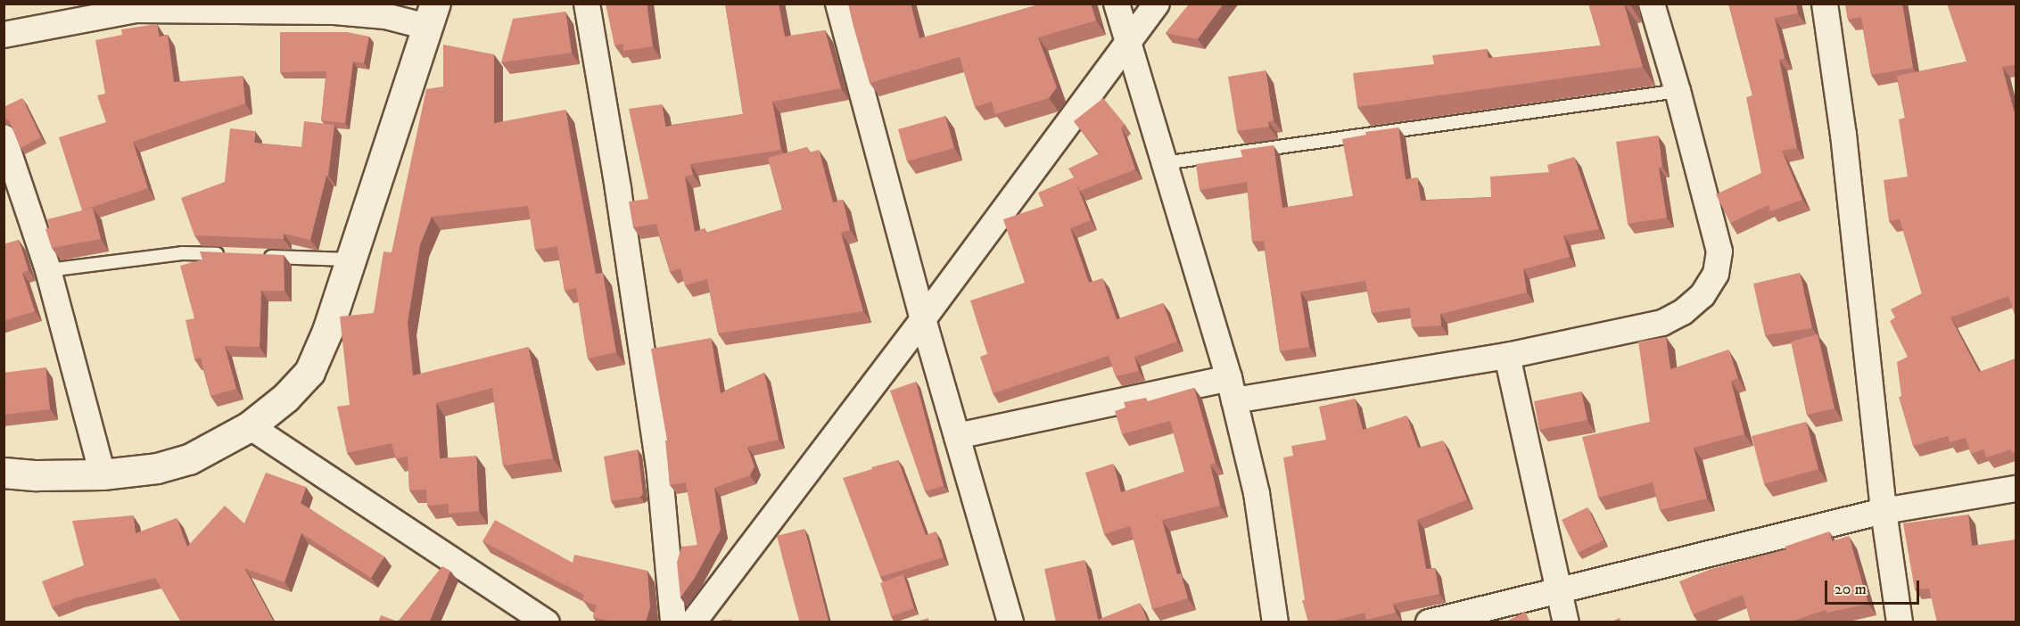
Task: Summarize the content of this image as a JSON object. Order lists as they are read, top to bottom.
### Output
{
  "scale_bar": "20 m"
}
